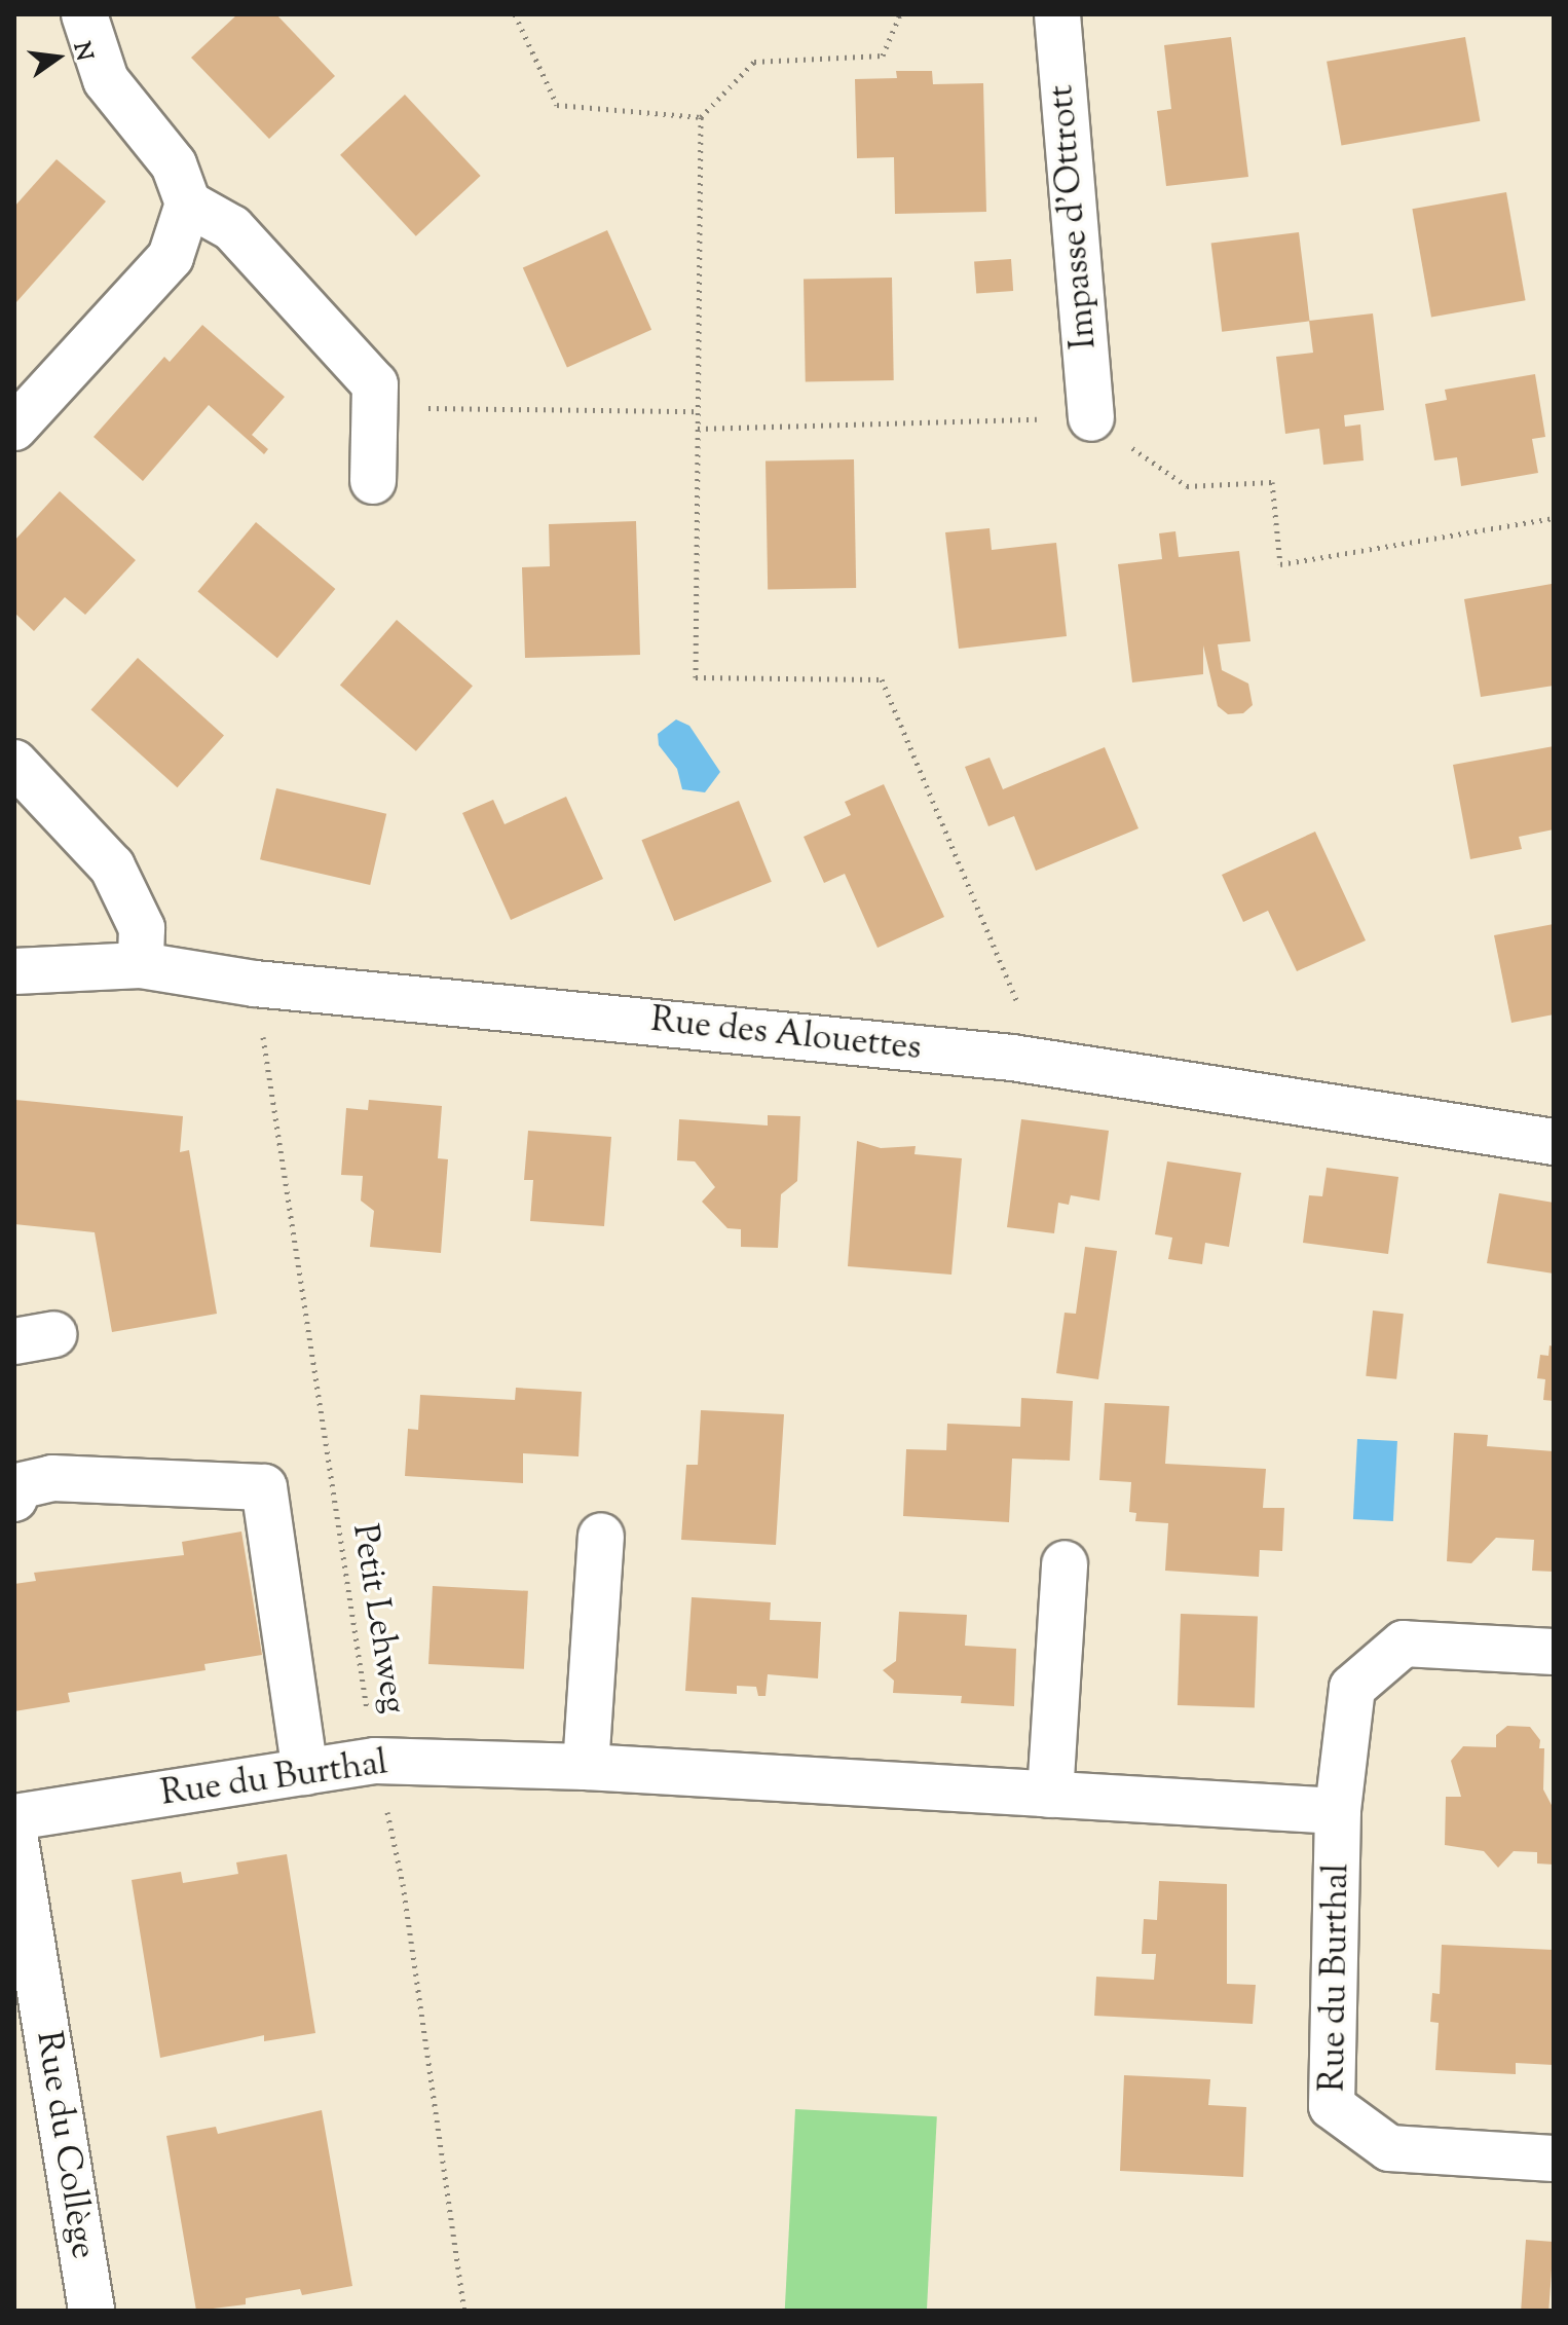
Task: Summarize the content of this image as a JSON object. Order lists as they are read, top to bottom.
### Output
{
  "streets": {
    "street": [
      "Impasse d'Ottrott",
      "Rue des Alouettes",
      "Rue du Burthal",
      "Rue du Collège"
    ],
    "path": ["Petit Lehweg"]
  },
  "crossings": [
    ["Rue des Alouettes", "Petit Lehweg"],
    ["Petit Lehweg", "Rue du Burthal"]
  ],
  "north": "right"
}
